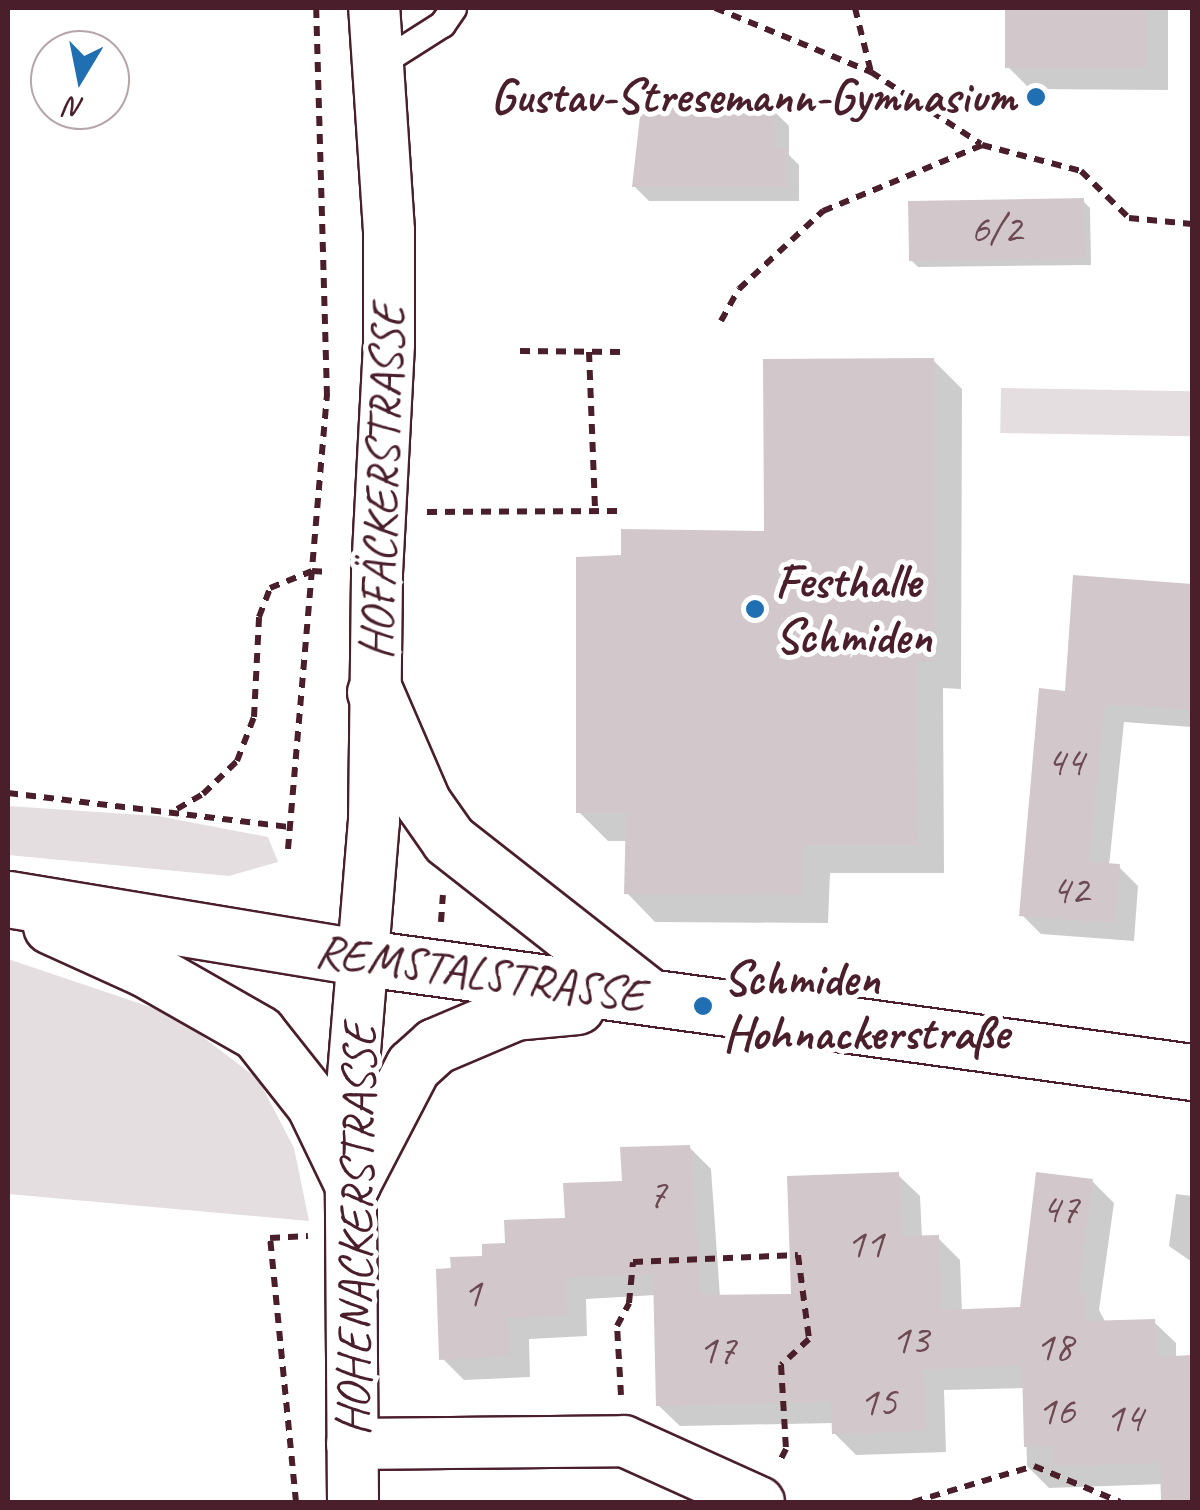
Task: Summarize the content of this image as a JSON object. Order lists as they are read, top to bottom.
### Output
{
  "streets": {
    "street": ["HOFÄCKERSTRASSE", "REMSTALSTRASSE", "HOHENACKERSTRASSE"]
  },
  "crossings": [
    ["HOFÄCKERSTRASSE", "REMSTALSTRASSE"],
    ["HOFÄCKERSTRASSE", "HOHENACKERSTRASSE"],
    ["REMSTALSTRASSE", "HOHENACKERSTRASSE"]
  ],
  "places": ["Gustav-Stresemann-Gymnasium", "Festhalle Schmiden", "Schmiden Hohnackerstraße"],
  "house_numbers": [
    "6/2",
    "44",
    "42",
    "7",
    "47",
    "11",
    "1",
    "13",
    "18",
    "17",
    "15",
    "16",
    "14"
  ],
  "north": "bottom"
}
